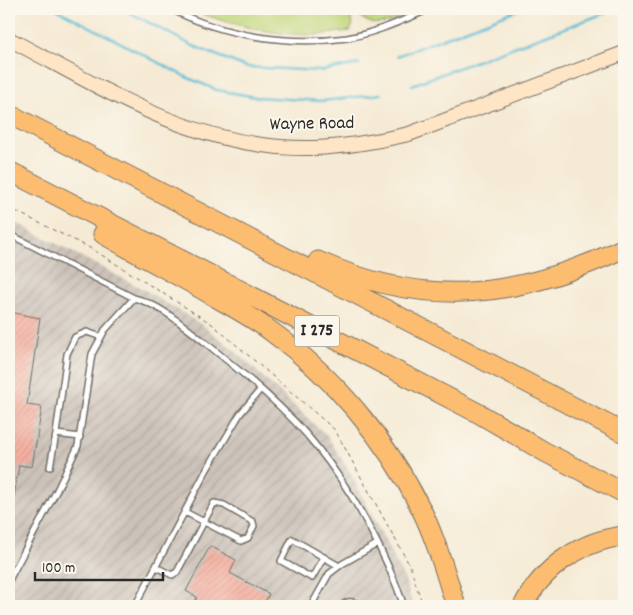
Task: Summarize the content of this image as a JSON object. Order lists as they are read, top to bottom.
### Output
{
  "streets": {
    "highway": ["I 275"],
    "main road": ["Wayne Road"]
  },
  "scale_bar": "100 m"
}
